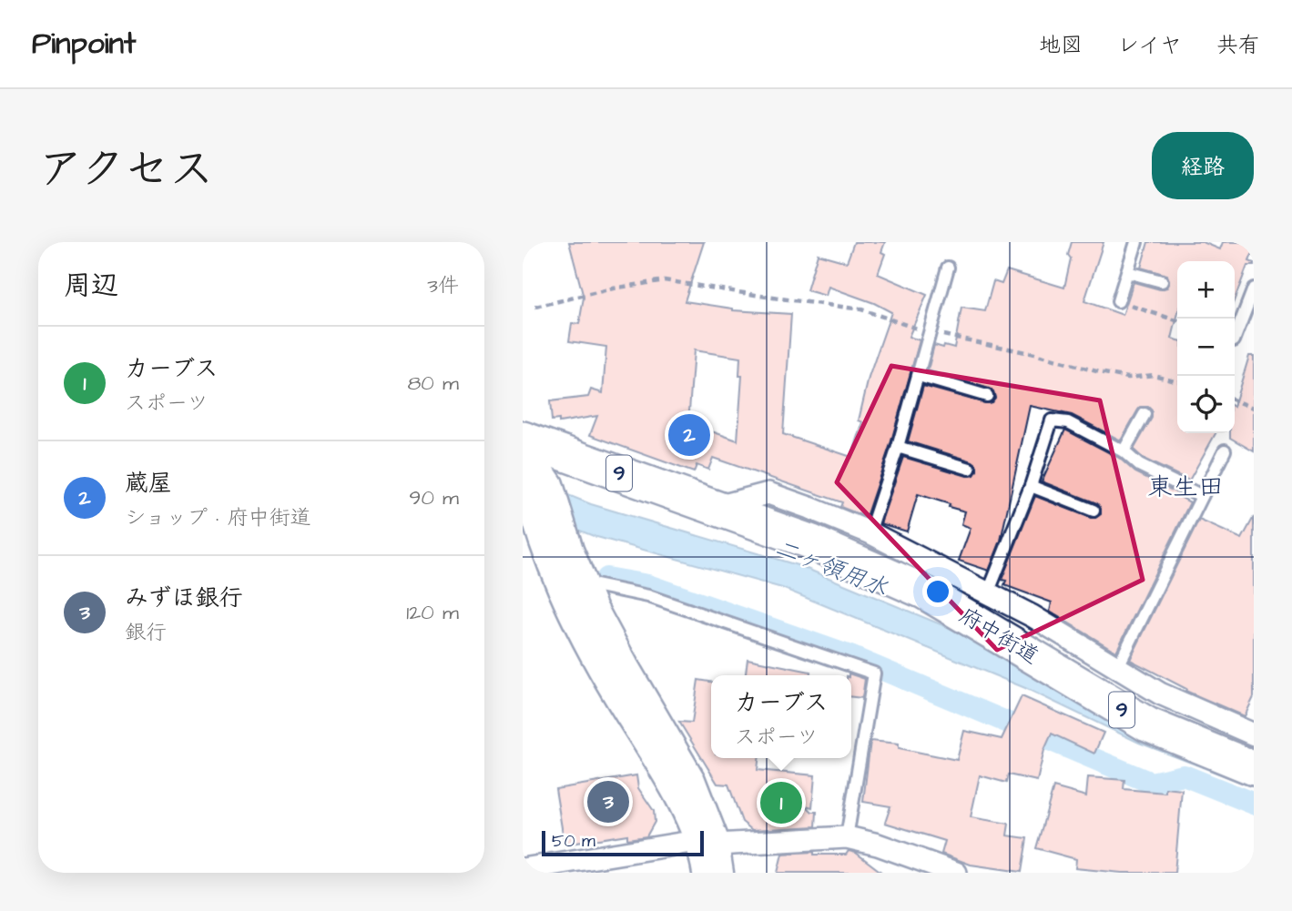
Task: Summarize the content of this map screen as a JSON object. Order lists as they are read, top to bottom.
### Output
{
  "streets": {
    "main road": ["9", "府中街道"]
  },
  "districts": ["東生田"],
  "water": ["二ヶ領用水"],
  "scale_bar": "50 m",
  "page": {
    "header": "Pinpoint",
    "nav": ["地図", "レイヤ", "共有"],
    "title": "アクセス",
    "buttons": "経路",
    "heading": ["周辺", "3件"],
    "map_buttons": ["+", "−"],
    "list": [
      {
        "mark": "1",
        "name": "カーブス",
        "note": "スポーツ",
        "value": "80 m"
      },
      {
        "mark": "2",
        "name": "蔵屋",
        "note": "ショップ · 府中街道",
        "value": "90 m"
      },
      {
        "mark": "3",
        "name": "みずほ銀行",
        "note": "銀行",
        "value": "120 m"
      }
    ],
    "pins": ["2", "3", "1"],
    "popup": ["カーブス", "スポーツ"],
    "scale": "50 m"
  }
}
